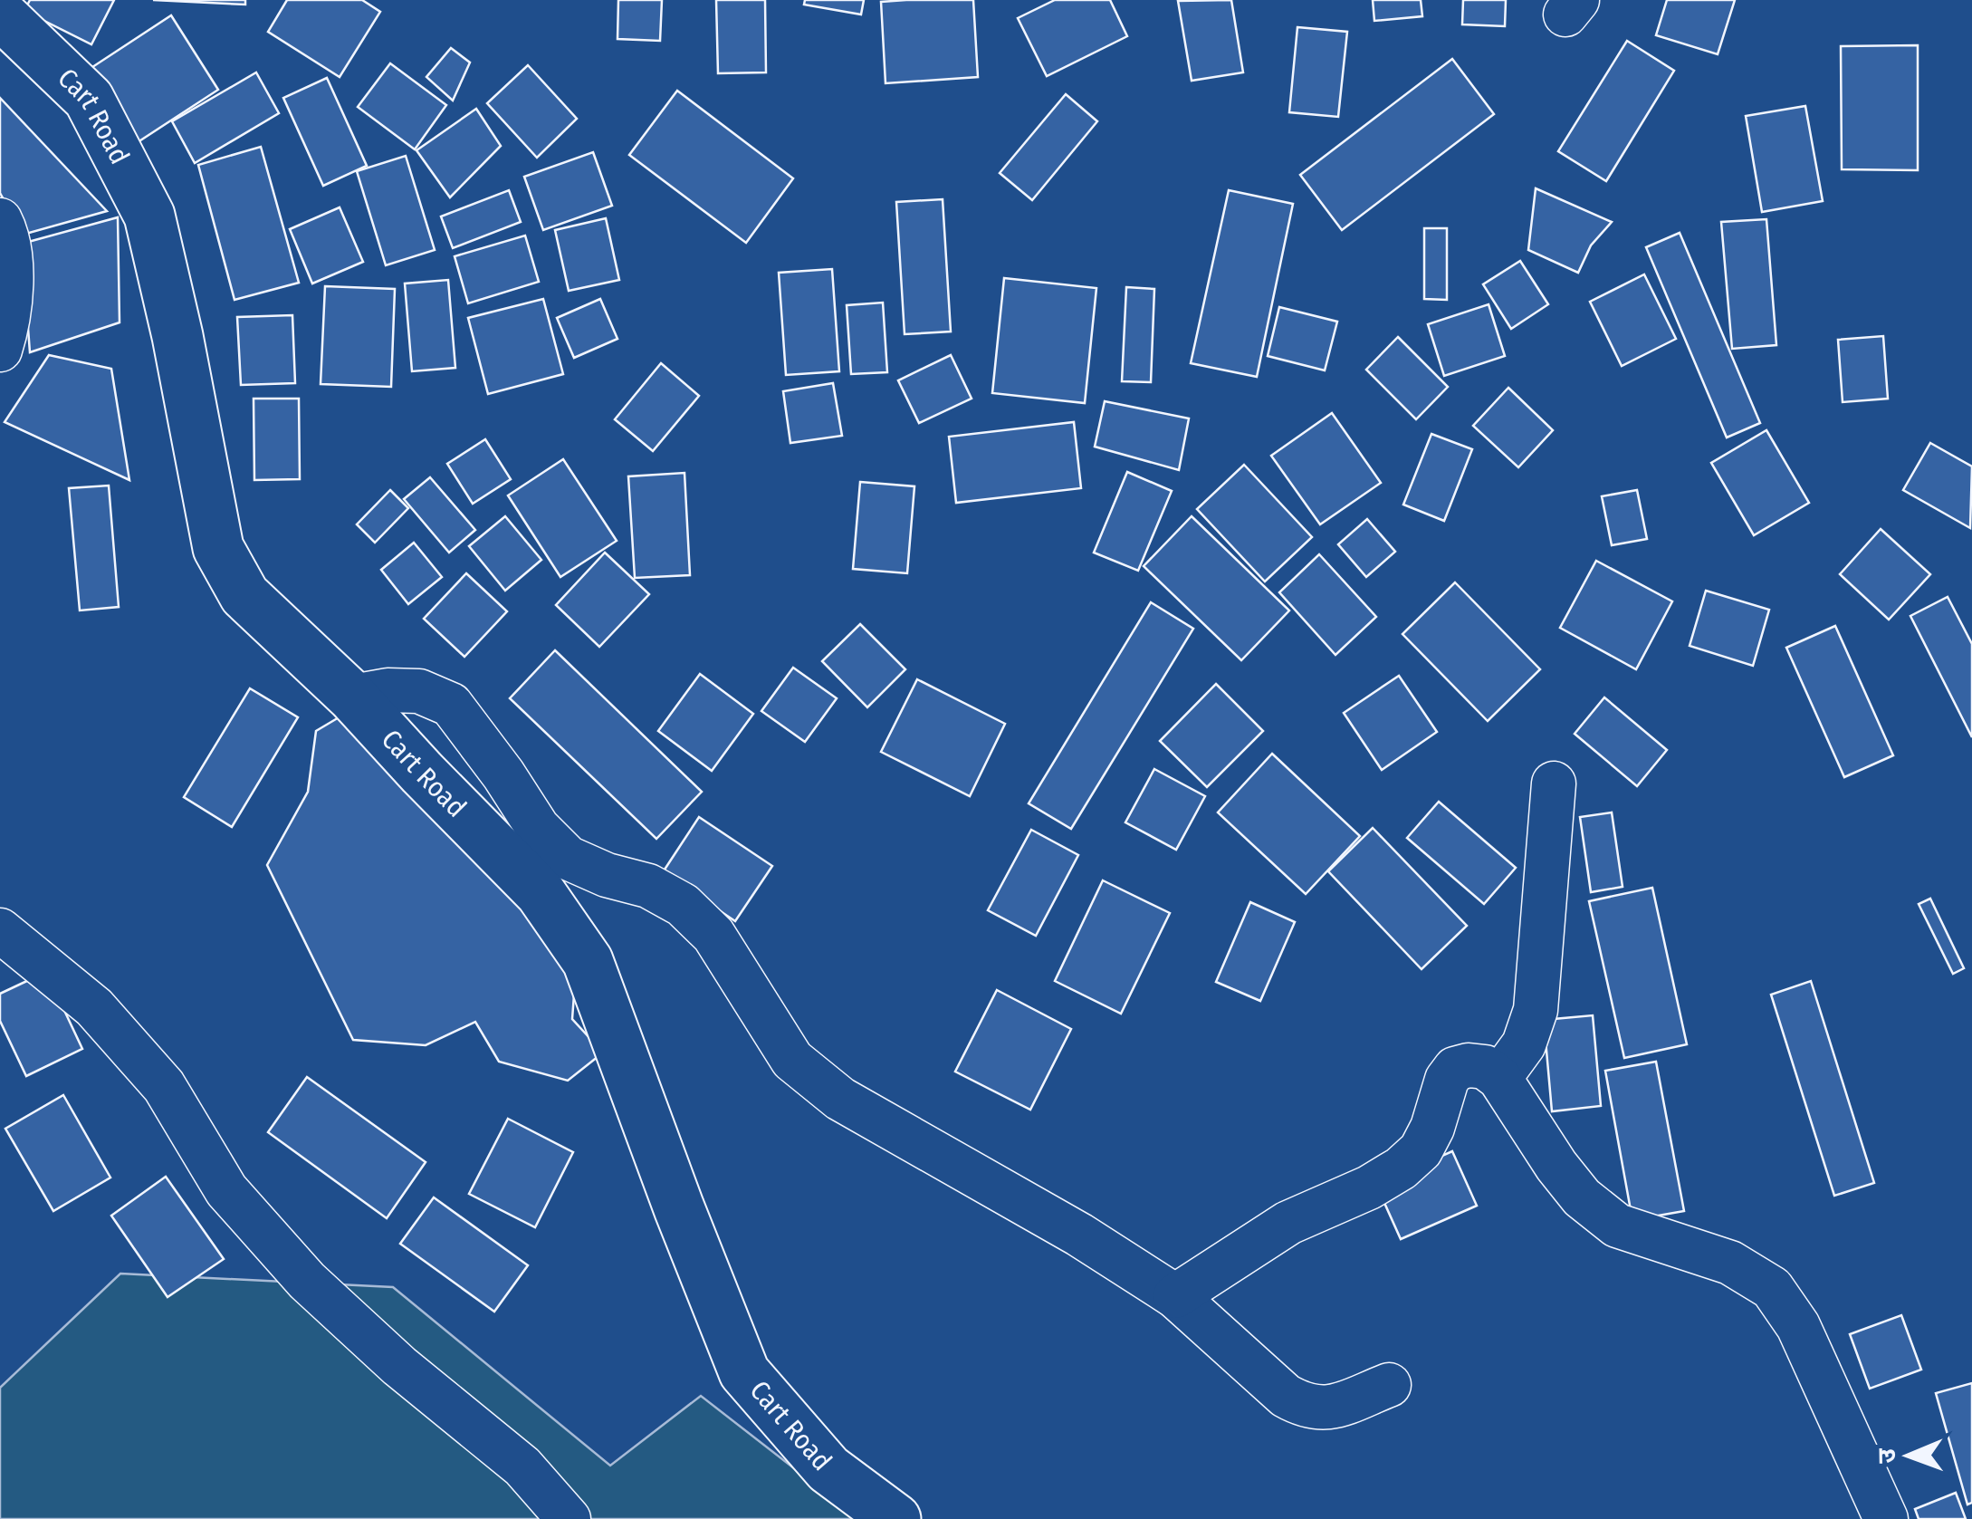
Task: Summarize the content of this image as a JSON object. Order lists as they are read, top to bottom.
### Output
{
  "streets": {
    "main road": ["Cart Road"]
  },
  "north": "left"
}
